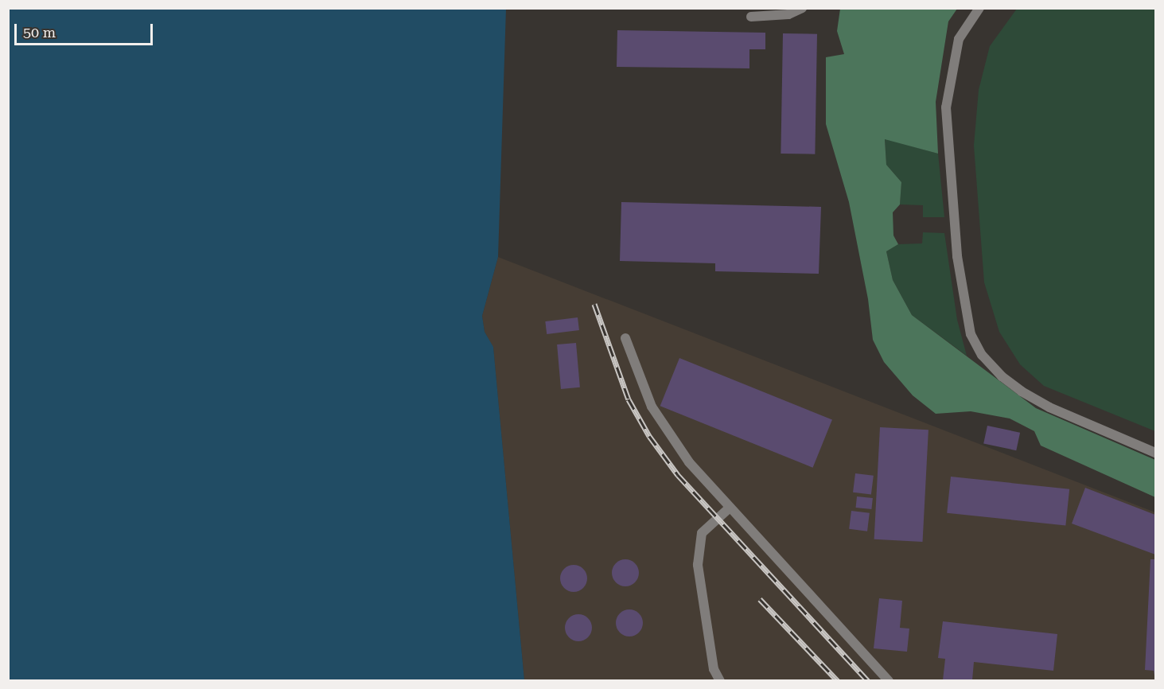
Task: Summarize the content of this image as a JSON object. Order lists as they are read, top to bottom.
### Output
{
  "scale_bar": "50 m"
}
